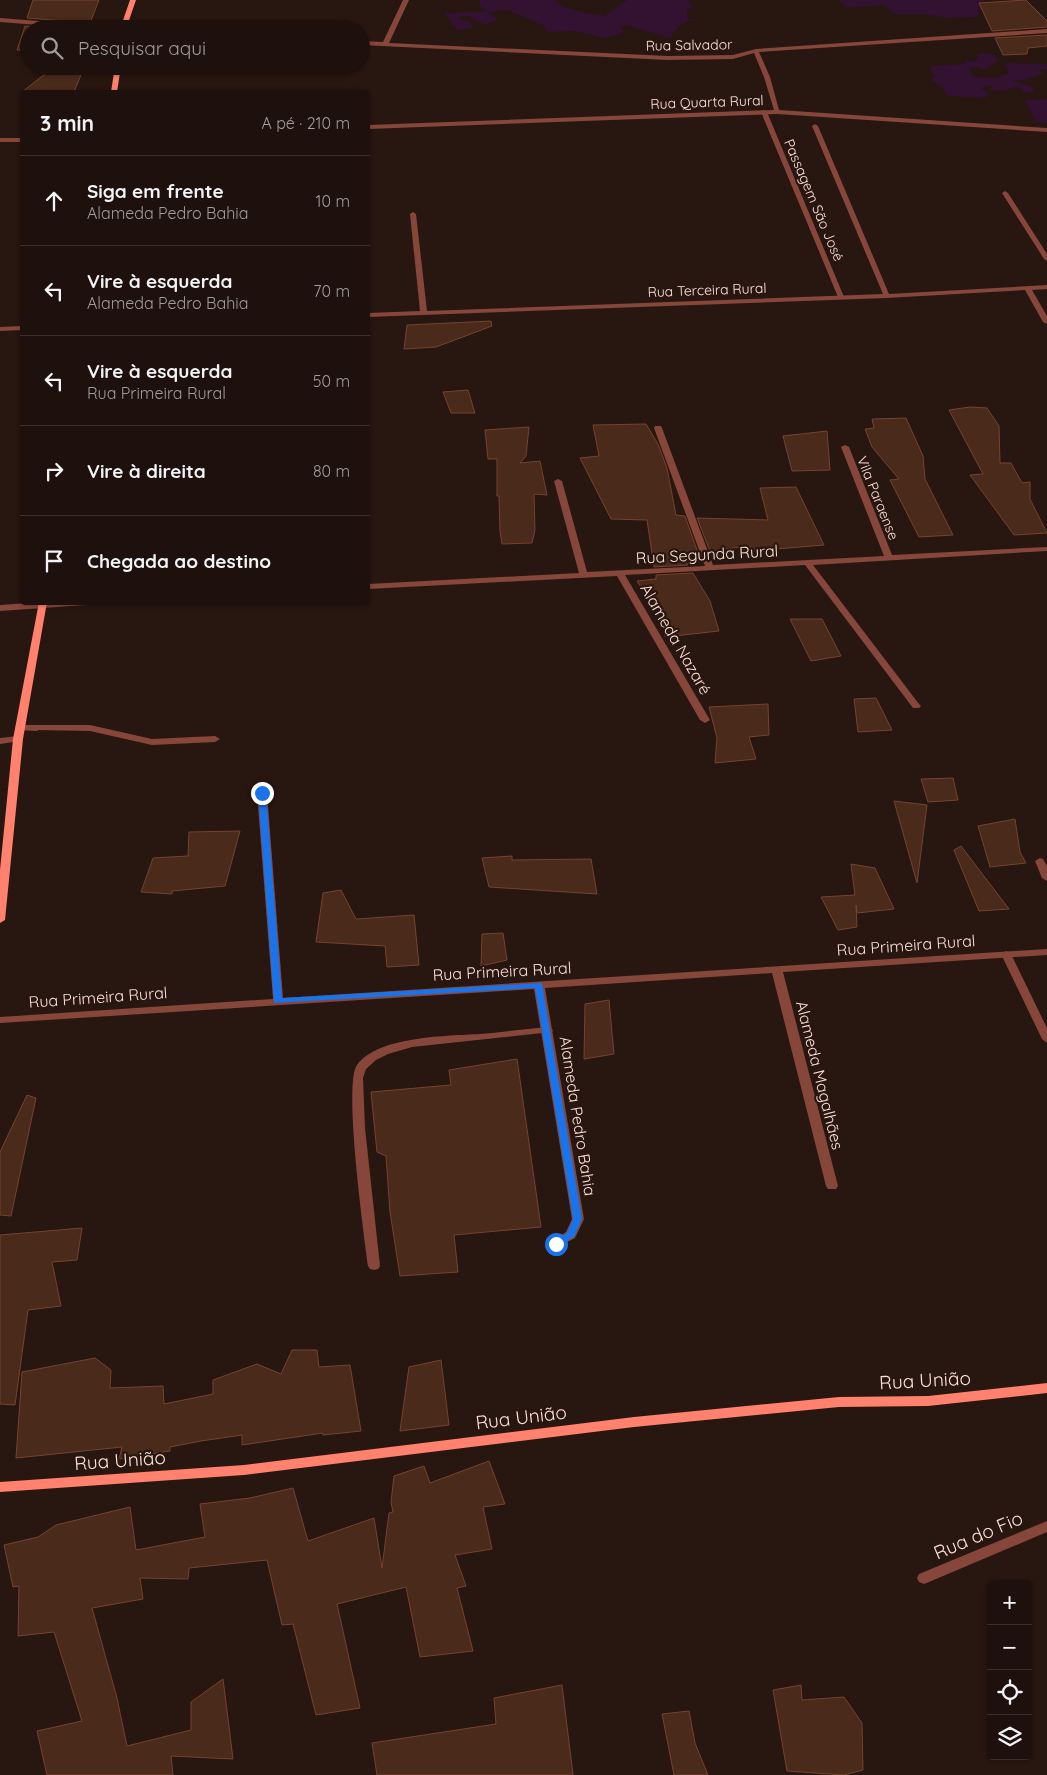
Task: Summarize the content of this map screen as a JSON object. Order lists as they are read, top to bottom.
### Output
{
  "streets": {
    "street": [
      "Rua Salvador",
      "Rua Quarta Rural",
      "Passagem São José",
      "Rua Terceira Rural",
      "Vila Paraense",
      "Rua Segunda Rural",
      "Alameda Nazaré",
      "Rua Primeira Rural",
      "Alameda Magalhães",
      "Alameda Pedro Bahia",
      "Rua União",
      "Rua do Fio"
    ]
  },
  "crossings": [
    ["Rua Quarta Rural", "Passagem São José"],
    ["Passagem São José", "Rua Terceira Rural"],
    ["Vila Paraense", "Rua Segunda Rural"],
    ["Rua Segunda Rural", "Alameda Nazaré"],
    ["Rua Primeira Rural", "Alameda Magalhães"],
    ["Rua Primeira Rural", "Alameda Pedro Bahia"]
  ],
  "page": {
    "search": "Pesquisar aqui",
    "heading": ["3 min", "A pé · 210 m"],
    "list": [
      ["Siga em frente", "Alameda Pedro Bahia", "10 m"],
      ["Vire à esquerda", "Alameda Pedro Bahia", "70 m"],
      ["Vire à esquerda", "Rua Primeira Rural", "50 m"],
      ["Vire à direita", "80 m"],
      "Chegada ao destino"
    ],
    "map_buttons": ["+", "−"]
  }
}
